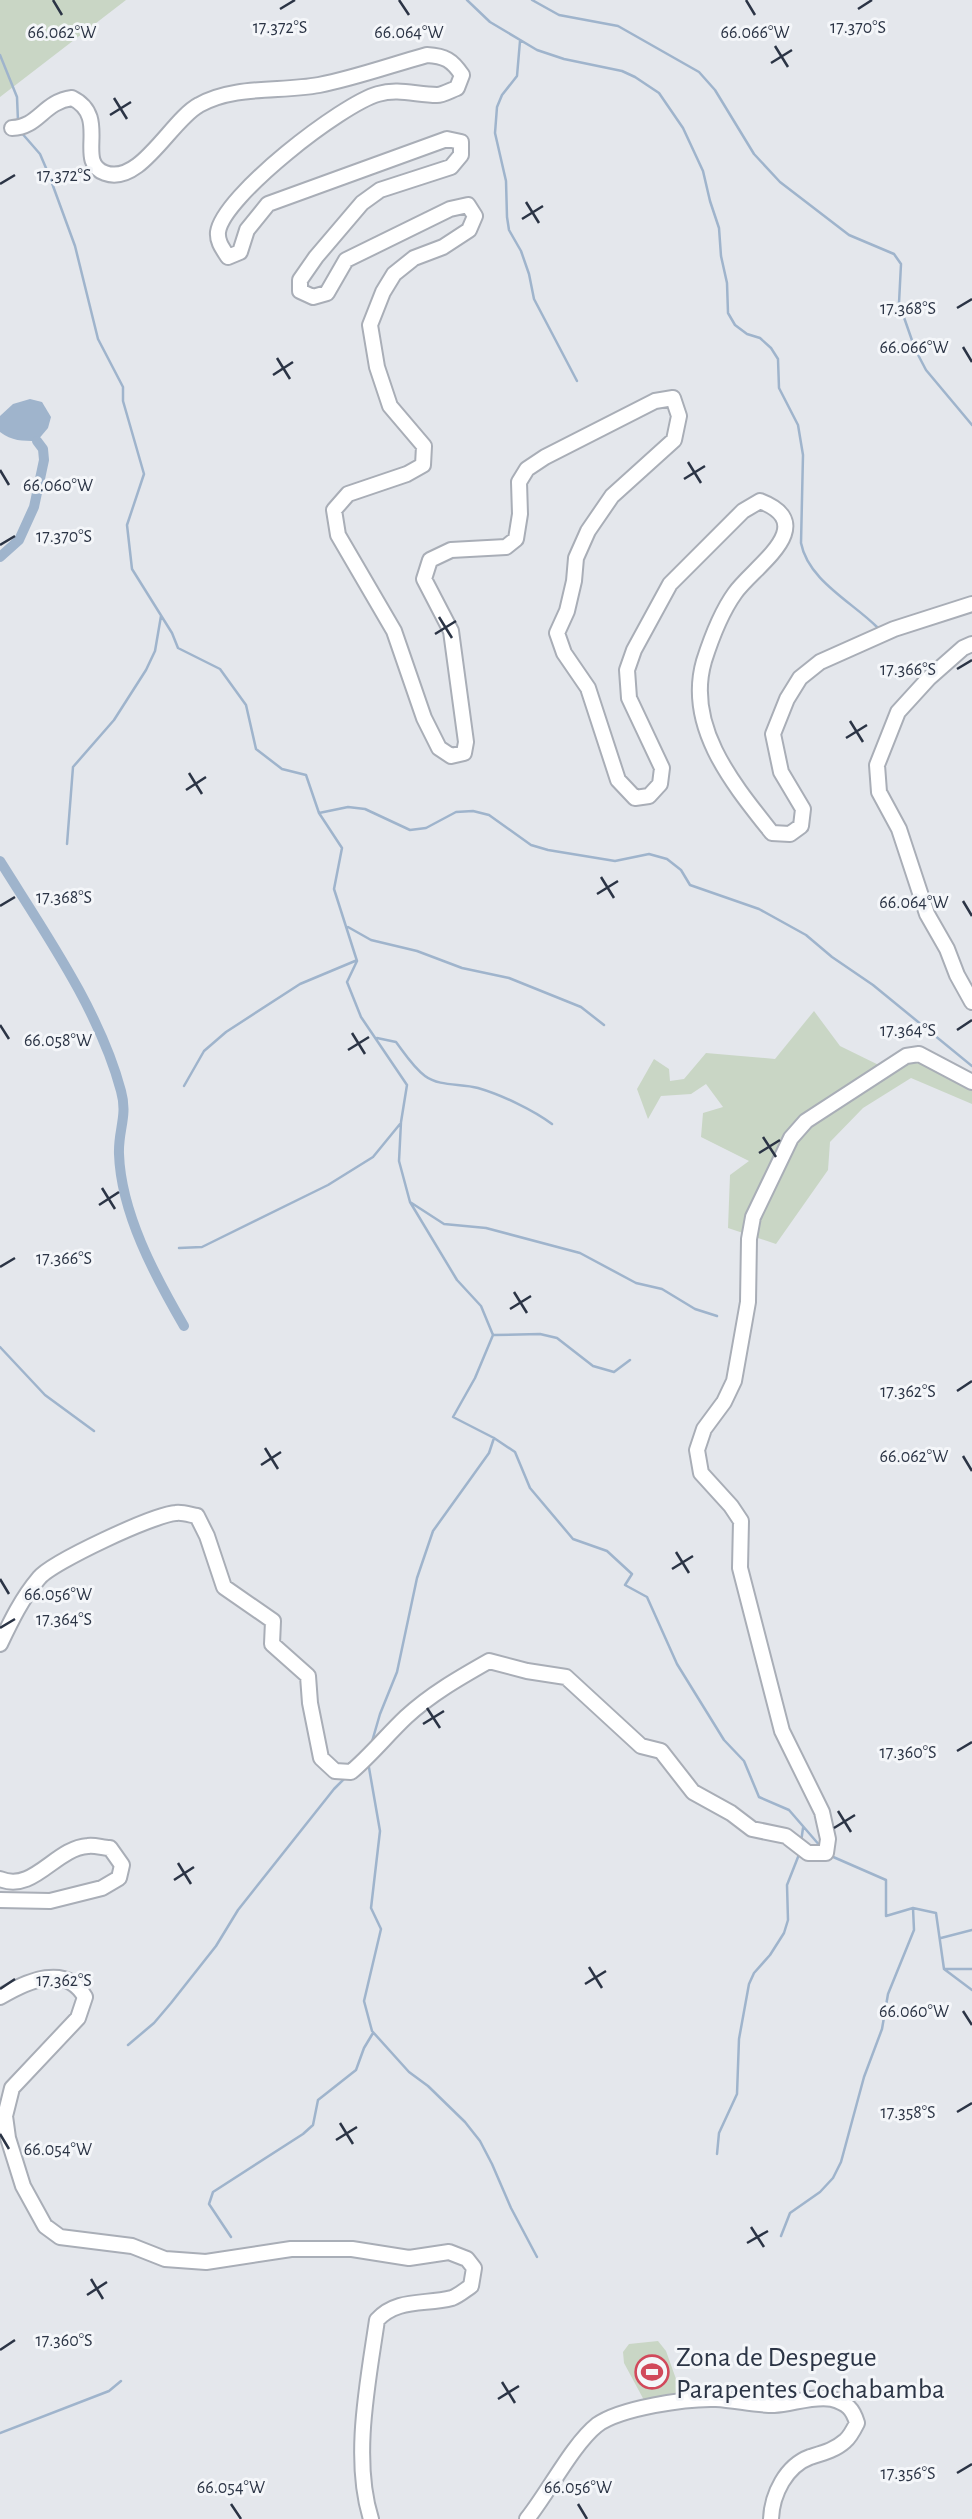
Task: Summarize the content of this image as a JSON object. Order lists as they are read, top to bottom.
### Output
{
  "places": {
    "sports": ["Zona de Despegue Parapentes Cochabamba"]
  },
  "coordinates": [
    "17.370°S",
    "17.372°S",
    "66.062°W",
    "66.064°W",
    "66.066°W",
    "17.368°S",
    "66.060°W",
    "17.366°S",
    "17.364°S",
    "66.058°W",
    "17.362°S",
    "66.056°W",
    "17.360°S",
    "17.358°S",
    "66.054°W",
    "17.356°S"
  ]
}
